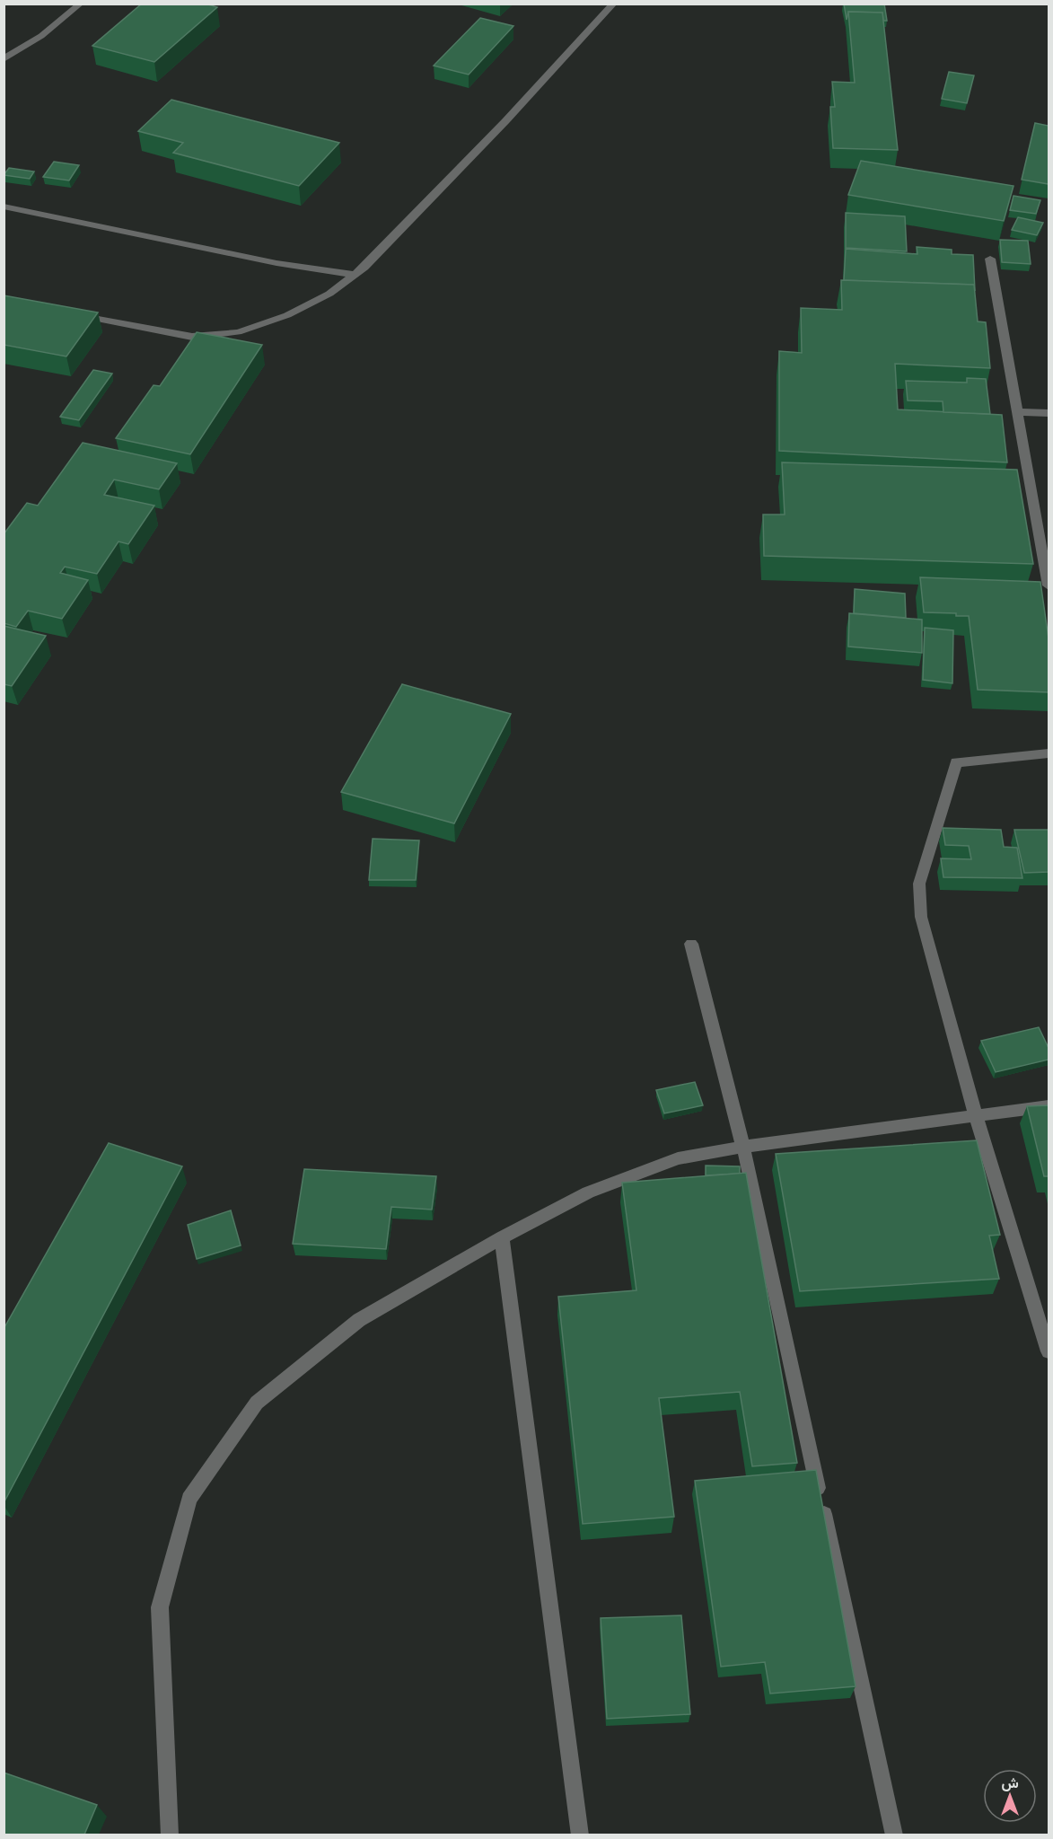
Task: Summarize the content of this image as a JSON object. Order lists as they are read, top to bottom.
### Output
{
  "north": "top"
}
